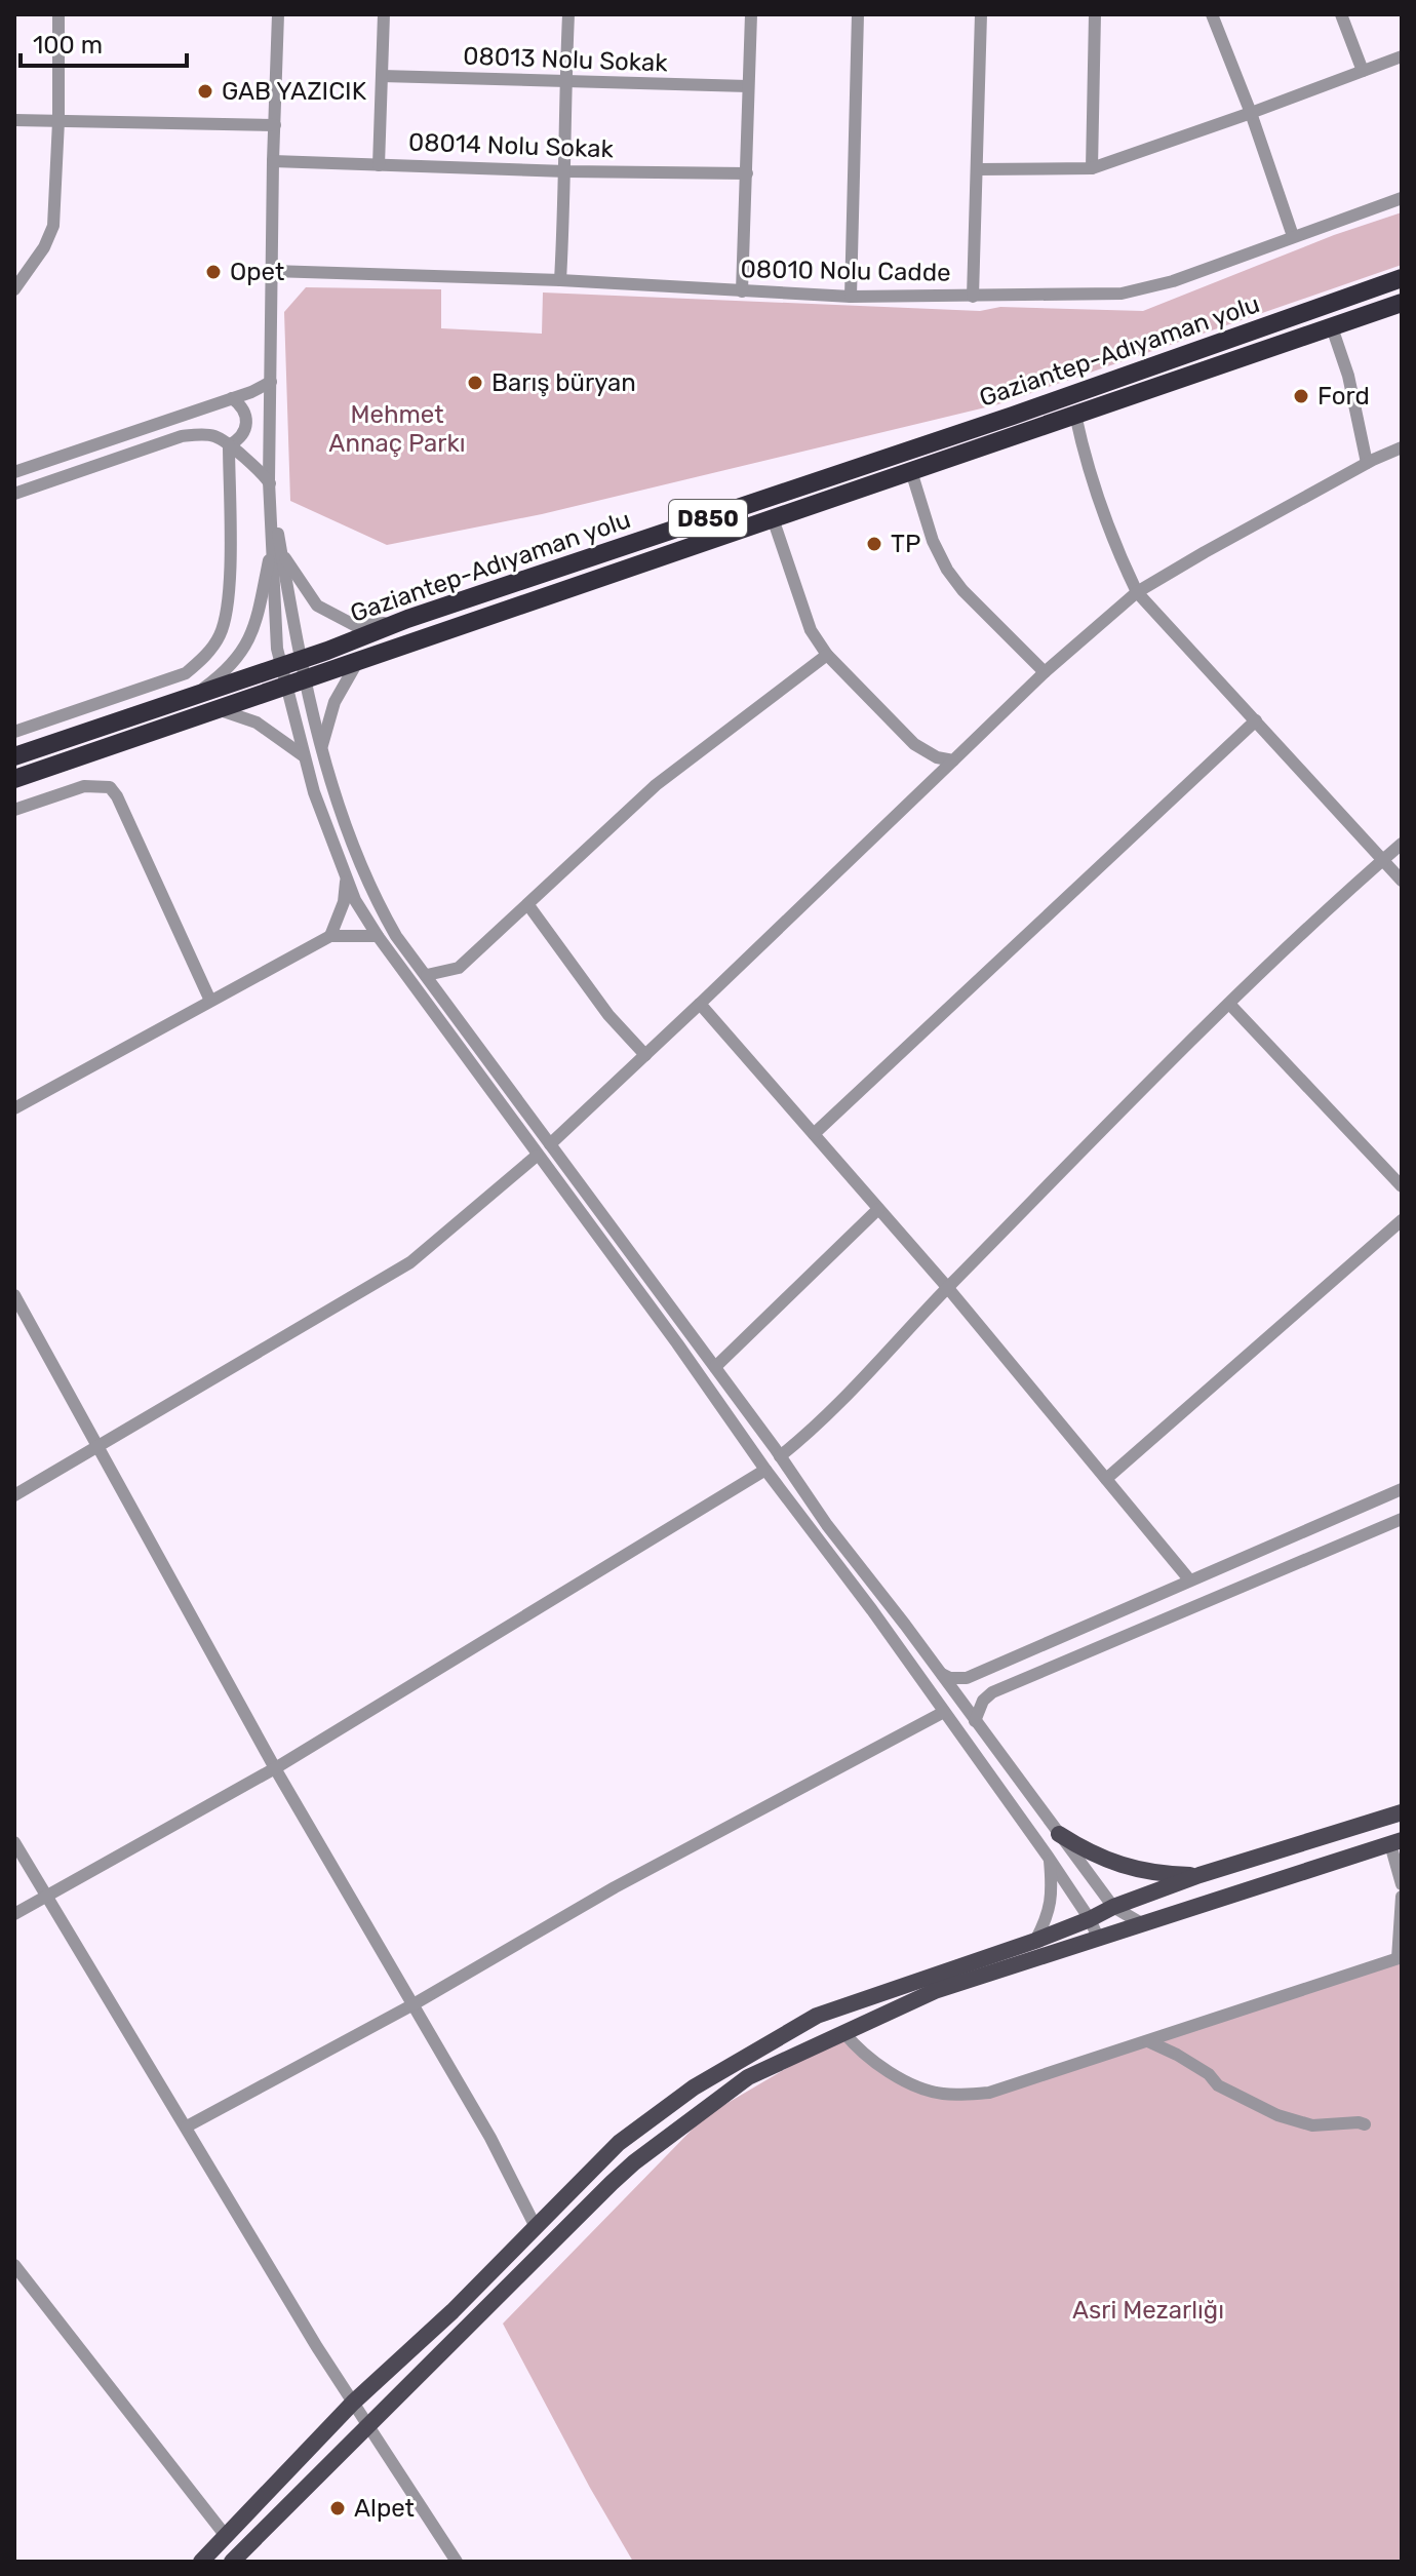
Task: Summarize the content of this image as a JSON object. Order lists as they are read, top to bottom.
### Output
{
  "streets": {
    "highway": ["Gaziantep-Adıyaman yolu", "D850"],
    "street": ["08013 Nolu Sokak", "08014 Nolu Sokak", "08010 Nolu Cadde"]
  },
  "parks": ["Mehmet Annaç Parkı", "Asri Mezarlığı"],
  "places": [
    "GAB YAZICIK",
    "Opet",
    "Barış büryan",
    "Ford",
    "TP",
    "Alpet"
  ],
  "scale_bar": "100 m"
}
